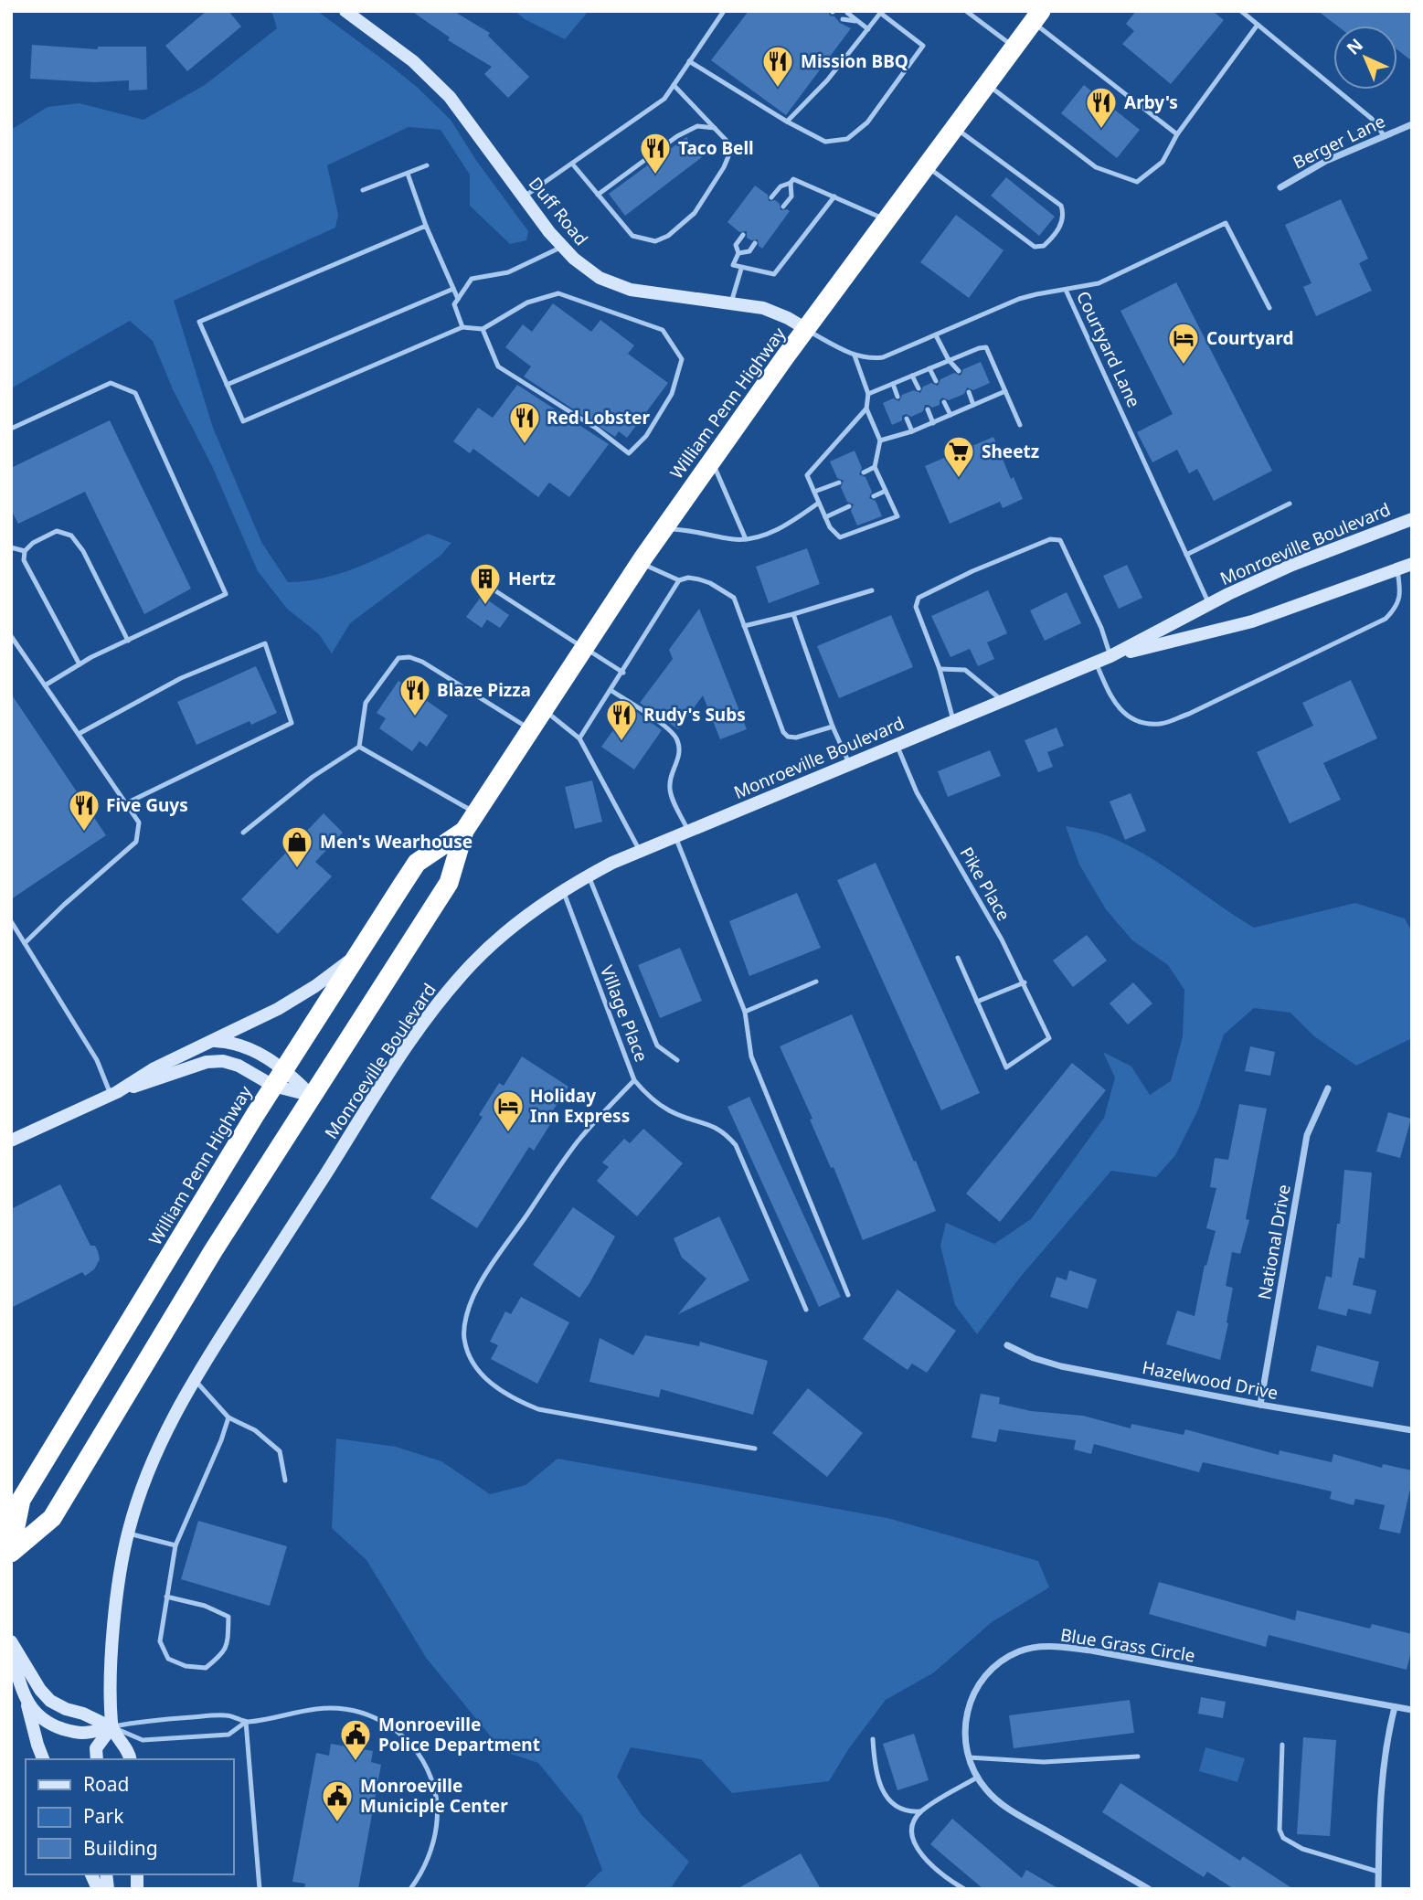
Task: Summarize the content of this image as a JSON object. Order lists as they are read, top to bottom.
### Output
{
  "streets": {
    "highway": ["William Penn Highway"],
    "main road": ["Duff Road", "Monroeville Boulevard"],
    "street": [
      "Berger Lane",
      "National Drive",
      "Hazelwood Drive",
      "Blue Grass Circle"
    ],
    "lane": ["Courtyard Lane", "Pike Place", "Village Place"]
  },
  "crossings": [
    ["Duff Road", "Courtyard Lane"],
    ["Duff Road", "William Penn Highway"],
    ["Courtyard Lane", "William Penn Highway"],
    ["Courtyard Lane", "Monroeville Boulevard"],
    ["Monroeville Boulevard", "Pike Place"],
    ["Monroeville Boulevard", "Village Place"],
    ["National Drive", "Hazelwood Drive"]
  ],
  "places": {
    "restaurant": [
      "Mission BBQ",
      "Arby's",
      "Taco Bell",
      "Red Lobster",
      "Blaze Pizza",
      "Rudy's Subs",
      "Five Guys"
    ],
    "hotel": ["Courtyard", "Holiday Inn Express"],
    "supermarket": ["Sheetz"],
    "building": ["Hertz"],
    "shop": ["Men's Wearhouse"],
    "public building": ["Monroeville Police Department", "Monroeville Municiple Center"]
  },
  "legend": ["Road", "Park", "Building"],
  "north": "top left"
}
